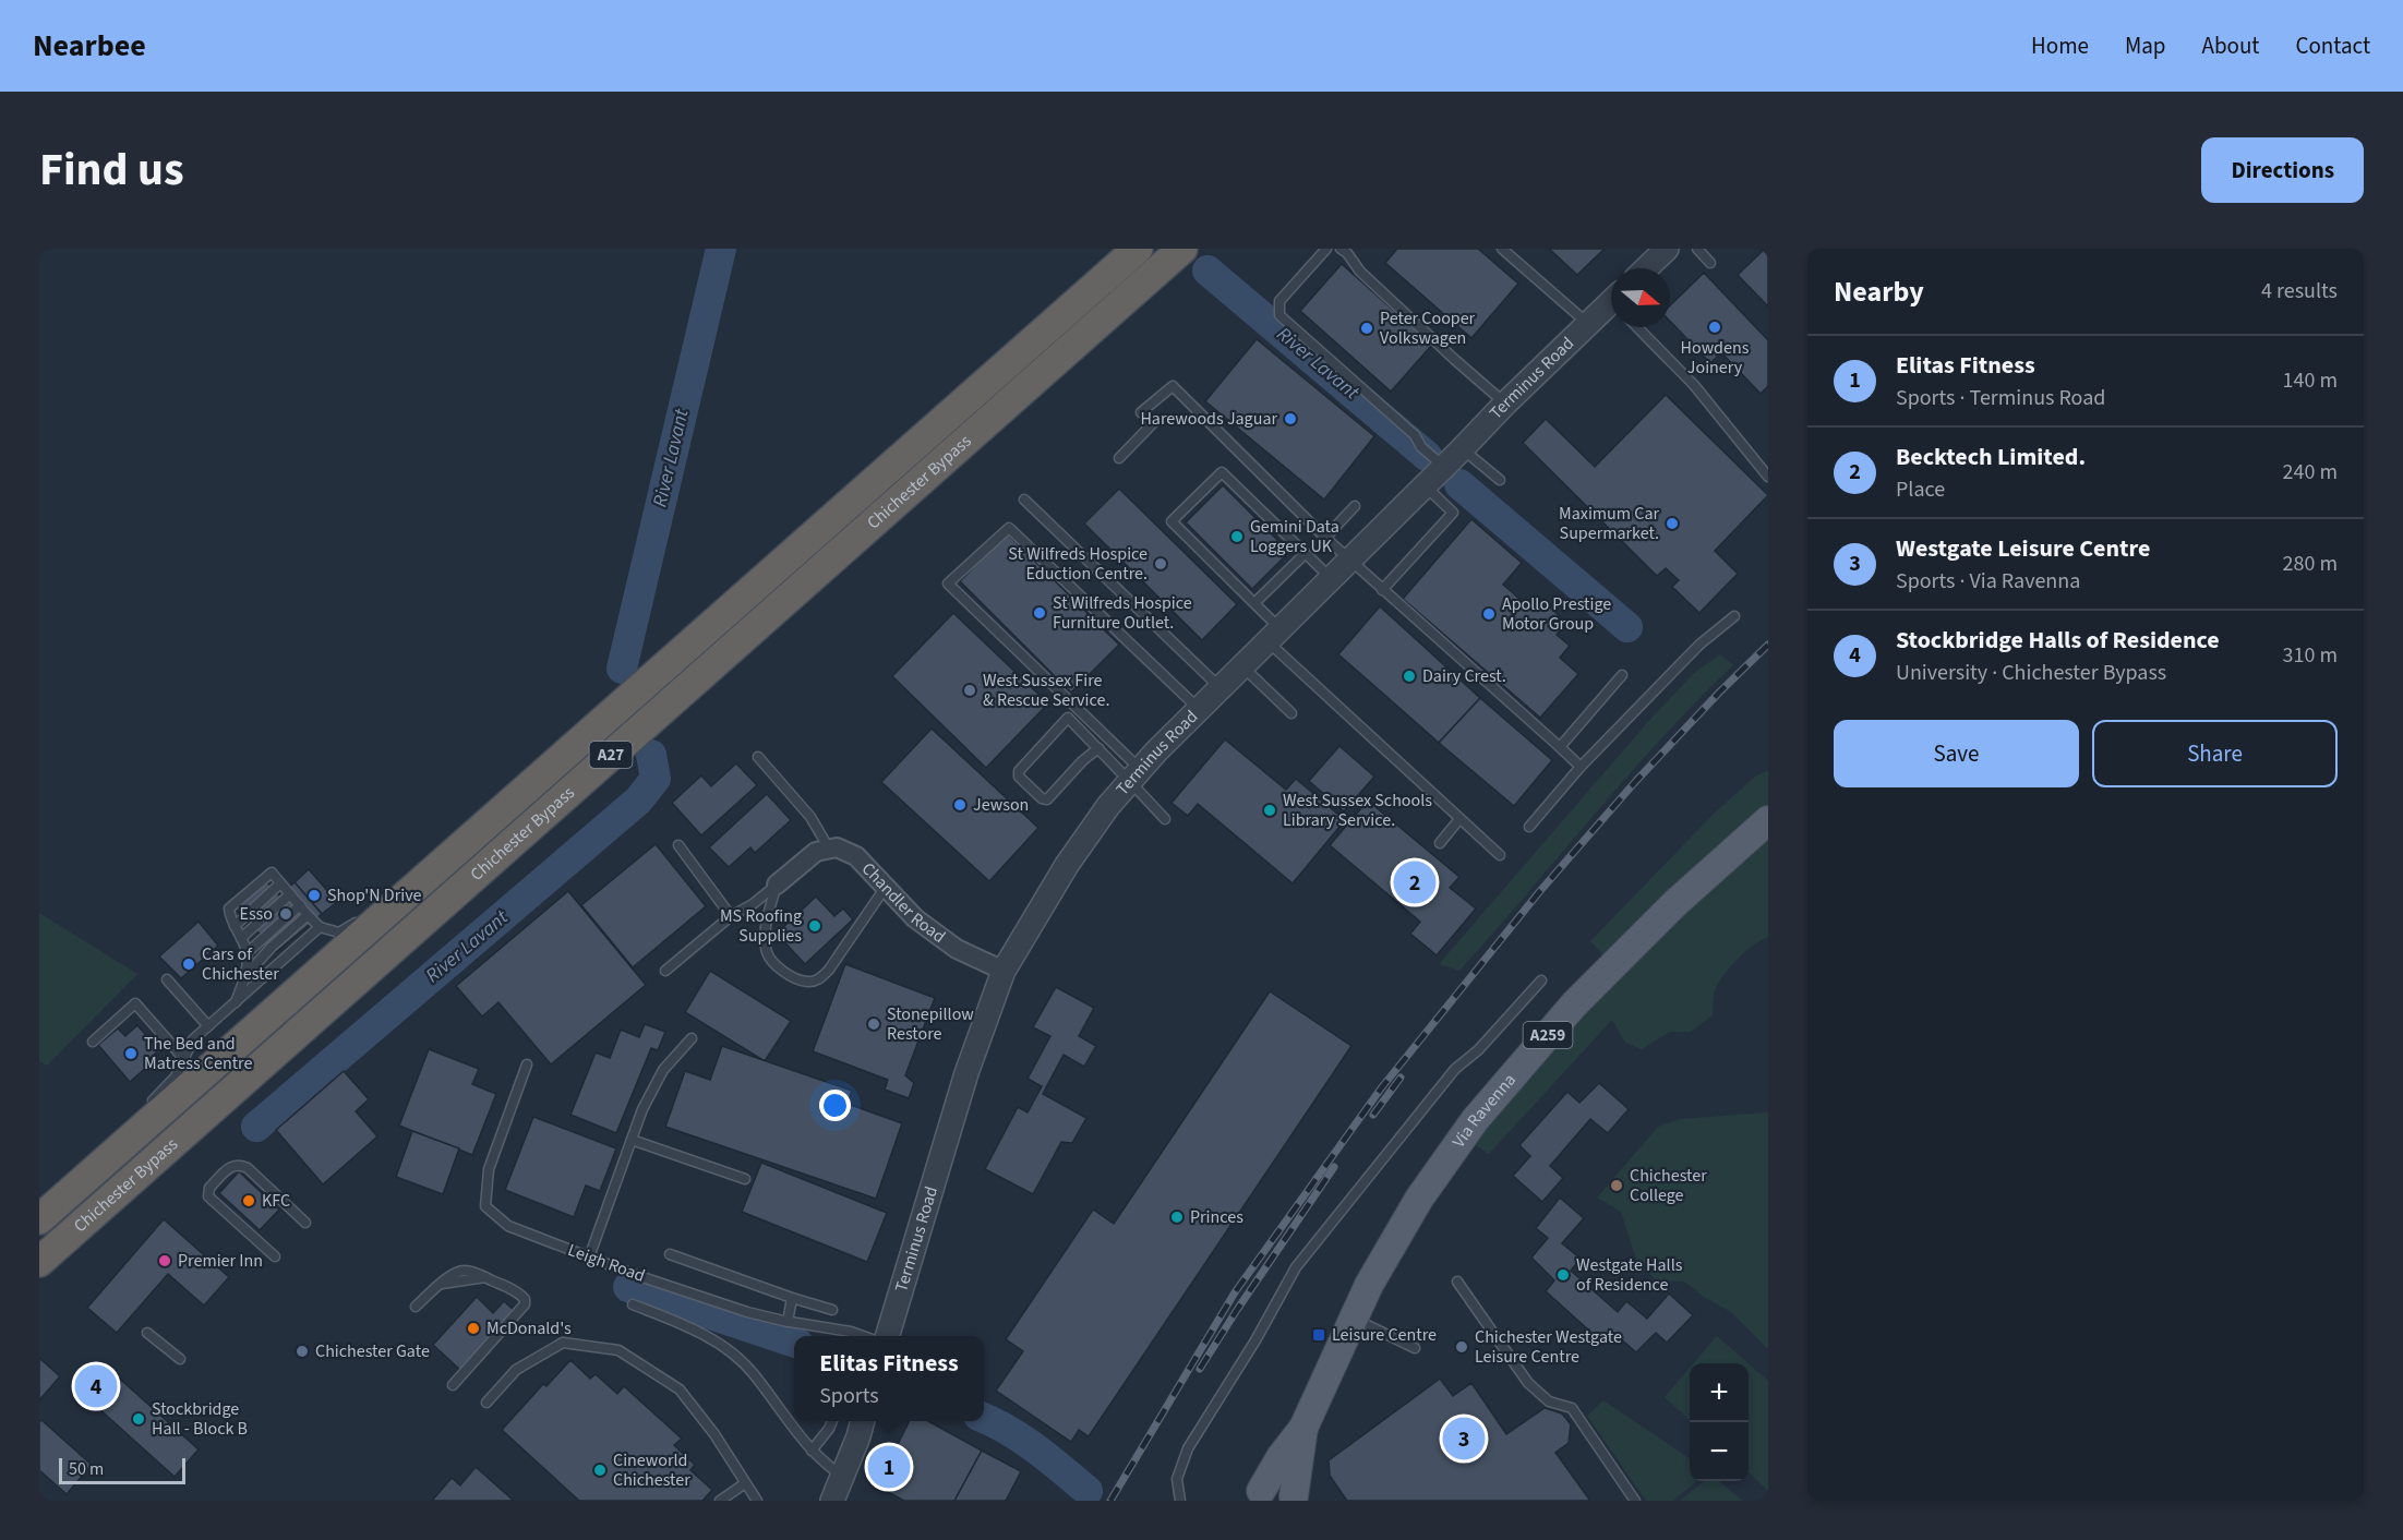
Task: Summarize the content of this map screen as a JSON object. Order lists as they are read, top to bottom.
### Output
{
  "streets": {
    "highway": ["Chichester Bypass", "A27"],
    "main road": ["A259", "Via Ravenna"],
    "street": ["Terminus Road", "Chandler Road"],
    "lane": ["Leigh Road"]
  },
  "crossings": [
    ["Terminus Road", "Chandler Road"]
  ],
  "water": ["River Lavant"],
  "places": {
    "other": [
      "Howdens Joinery",
      "Peter Cooper Volkswagen",
      "Harewoods Jaguar",
      "Maximum Car Supermarket.",
      "Gemini Data Loggers UK",
      "St Wilfreds Hospice Eduction Centre.",
      "St Wilfreds Hospice Furniture Outlet.",
      "Apollo Prestige Motor Group",
      "Dairy Crest.",
      "West Sussex Fire & Rescue Service.",
      "Jewson",
      "West Sussex Schools Library Service.",
      "Shop'N Drive",
      "Esso",
      "MS Roofing Supplies",
      "Cars of Chichester",
      "Stonepillow Restore",
      "The Bed and Matress Centre",
      "Chichester College",
      "KFC",
      "Princes",
      "Premier Inn",
      "Westgate Halls of Residence",
      "McDonald's",
      "Chichester Westgate Leisure Centre",
      "Chichester Gate",
      "Stockbridge Hall - Block B",
      "Cineworld Chichester"
    ],
    "transit": ["Leisure Centre"]
  },
  "scale_bar": "50 m",
  "north": "right",
  "page": {
    "header": "Nearbee",
    "nav": [
      "Home",
      "Map",
      "About",
      "Contact"
    ],
    "title": "Find us",
    "buttons": [
      "Directions",
      ["Save", "Share"]
    ],
    "heading": ["Nearby", "4 results"],
    "list": [
      {
        "mark": "1",
        "name": "Elitas Fitness",
        "note": "Sports · Terminus Road",
        "value": "140 m"
      },
      {
        "mark": "2",
        "name": "Becktech Limited.",
        "note": "Place",
        "value": "240 m"
      },
      {
        "mark": "3",
        "name": "Westgate Leisure Centre",
        "note": "Sports · Via Ravenna",
        "value": "280 m"
      },
      {
        "mark": "4",
        "name": "Stockbridge Halls of Residence",
        "note": "University · Chichester Bypass",
        "value": "310 m"
      }
    ],
    "pins": [
      "2",
      "4",
      "3",
      "1"
    ],
    "popup": ["Elitas Fitness", "Sports"],
    "map_buttons": ["+", "−"],
    "scale": "50 m"
  }
}
